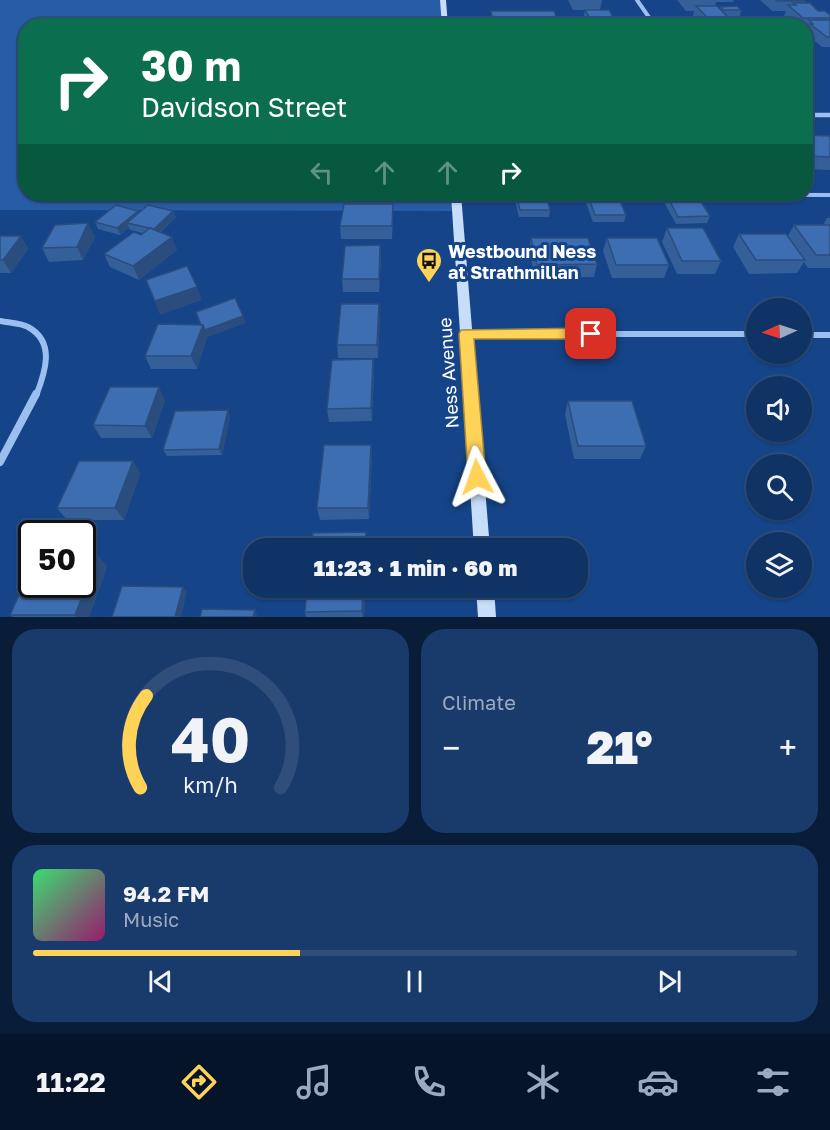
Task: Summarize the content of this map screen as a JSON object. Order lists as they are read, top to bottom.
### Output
{
  "streets": {
    "main road": ["Ness Avenue"]
  },
  "places": {
    "bus stop": ["Westbound Ness at Strathmillan"]
  },
  "north": "left",
  "page": {
    "turn": ["30 m", "Davidson Street"],
    "limit": "50",
    "trip": "11:23 · 1 min · 60 m",
    "tile": "Climate",
    "heat": ["−", "21°", "+"],
    "song": ["94.2 FM", "Music"],
    "tabs": "11:22",
    "gauge": ["40", "km/h"]
  }
}
